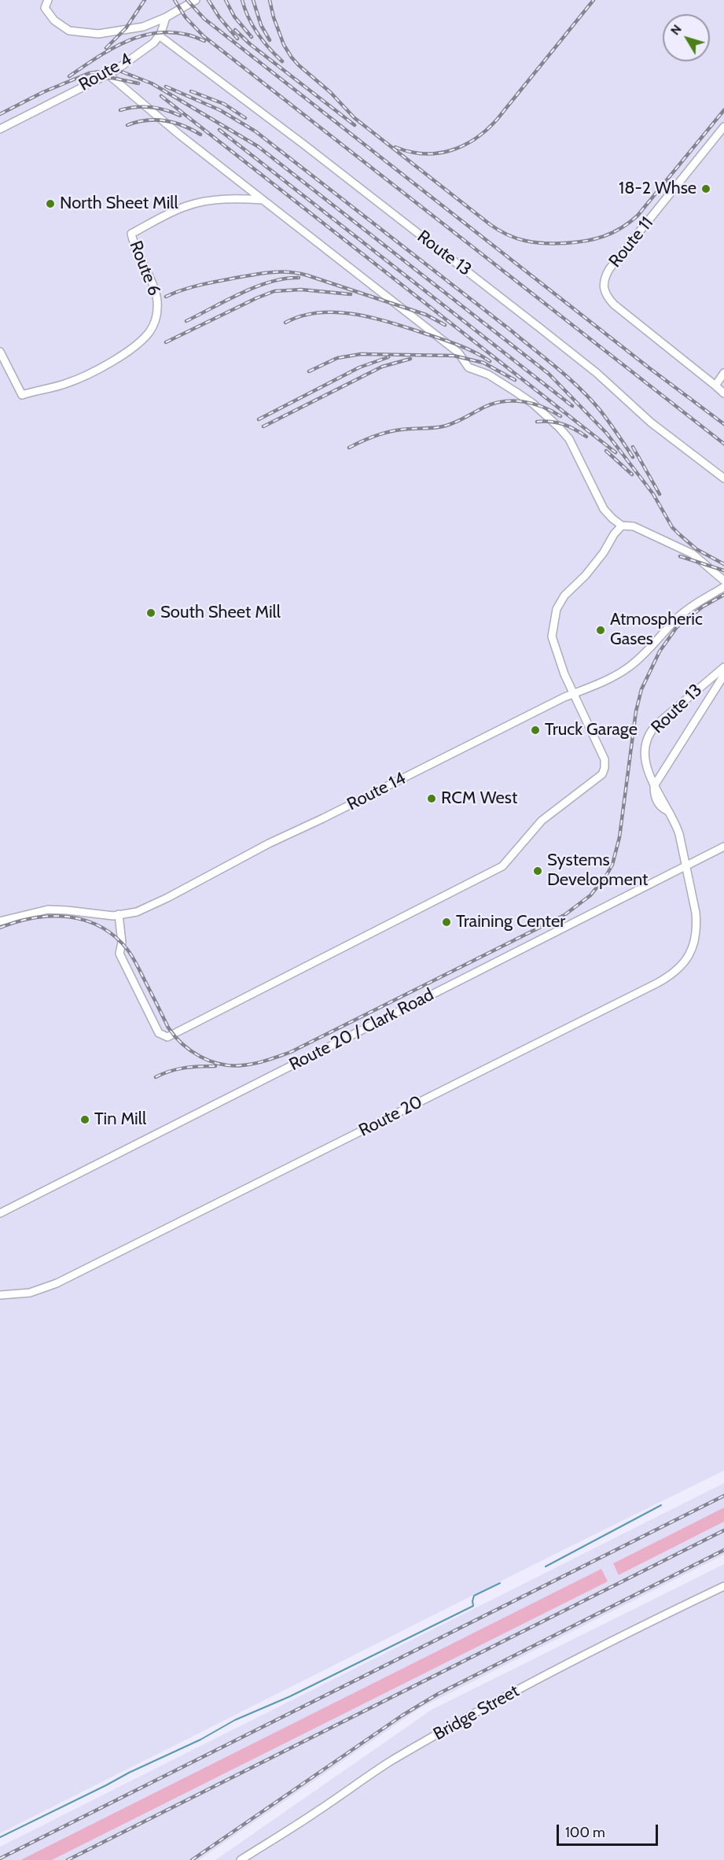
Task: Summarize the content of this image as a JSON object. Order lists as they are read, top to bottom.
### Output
{
  "streets": {
    "street": [
      "Route 4",
      "Route 11",
      "Route 13",
      "Route 6",
      "Route 14",
      "Route 20 / Clark Road",
      "Route 20",
      "Bridge Street"
    ]
  },
  "crossings": [
    ["Route 4", "Route 13"],
    ["Route 13", "Route 20 / Clark Road"],
    ["Route 13", "Route 20"],
    ["Route 20 / Clark Road", "Route 20"]
  ],
  "places": [
    "18-2 Whse",
    "North Sheet Mill",
    "South Sheet Mill",
    "Atmospheric Gases",
    "Truck Garage",
    "RCM West",
    "Systems Development",
    "Training Center",
    "Tin Mill"
  ],
  "scale_bar": "100 m",
  "north": "top left"
}
